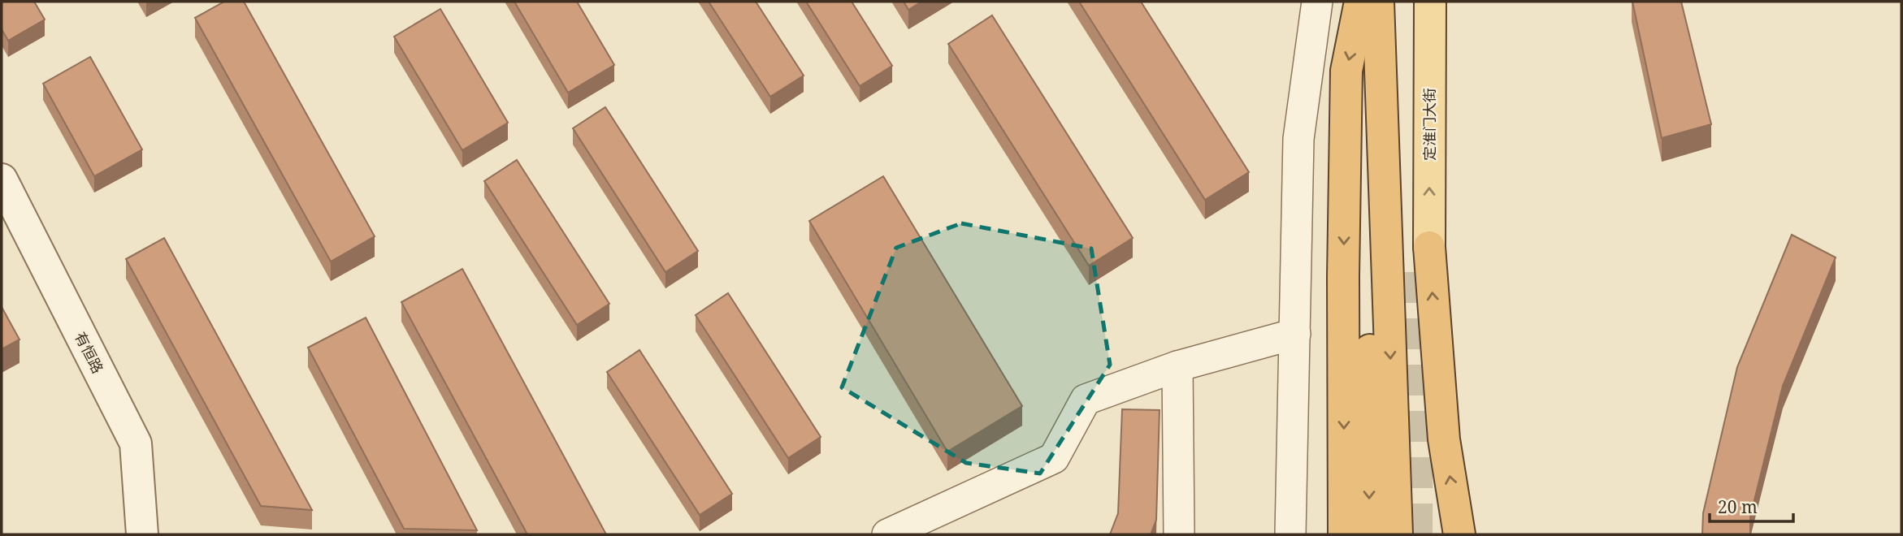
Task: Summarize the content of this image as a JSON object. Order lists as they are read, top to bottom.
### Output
{
  "streets": {
    "main road": ["定淮门大街"],
    "street": ["有恒路"]
  },
  "one_way": ["定淮门大街"],
  "scale_bar": "20 m"
}
